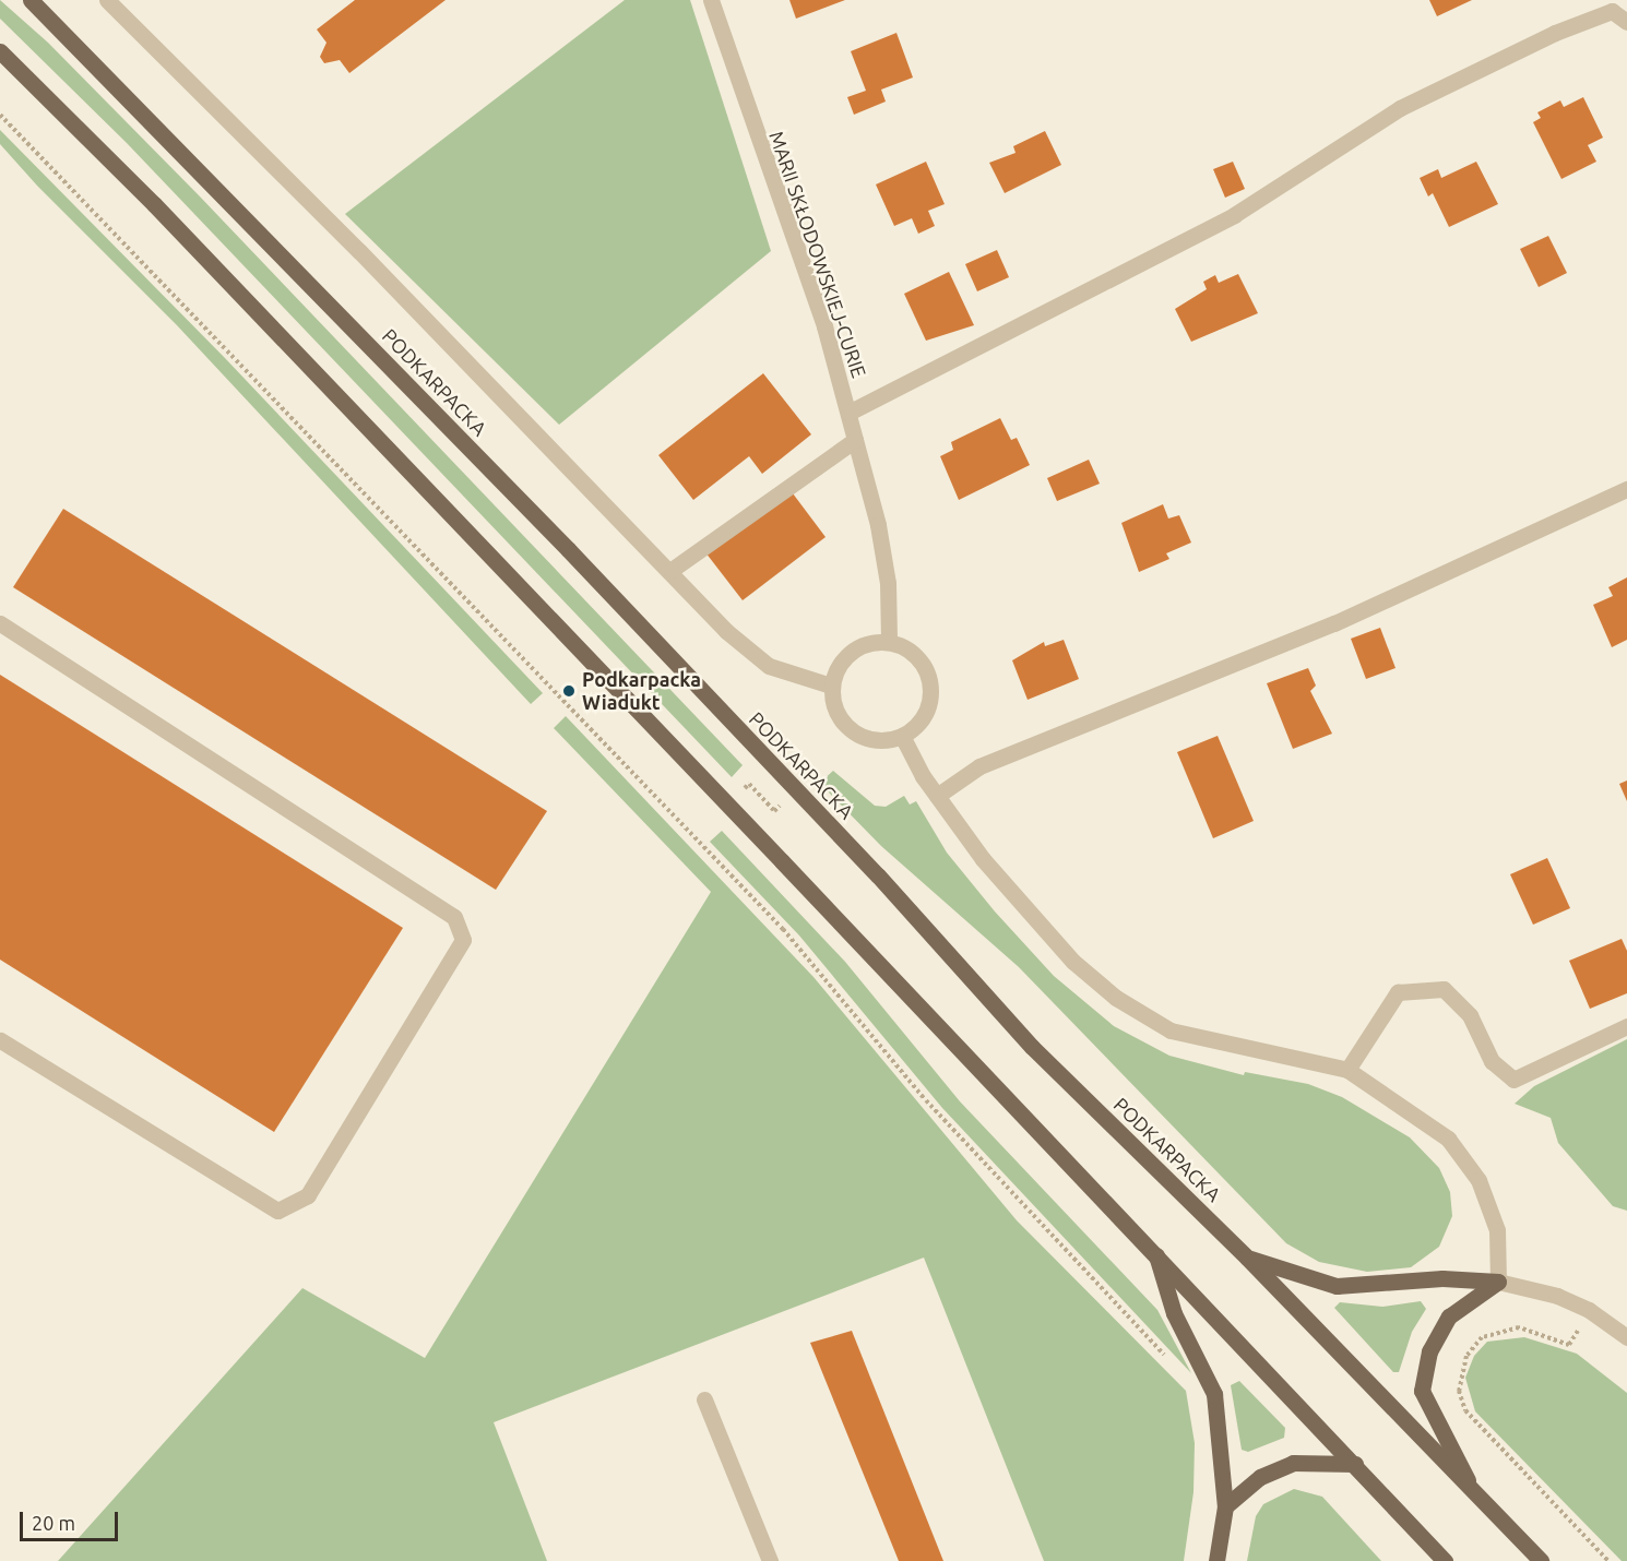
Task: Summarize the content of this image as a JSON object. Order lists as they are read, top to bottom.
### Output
{
  "streets": {
    "main road": ["PODKARPACKA"],
    "street": ["MARII SKŁODOWSKIEJ-CURIE"]
  },
  "places": ["Podkarpacka Wiadukt"],
  "scale_bar": "20 m"
}
